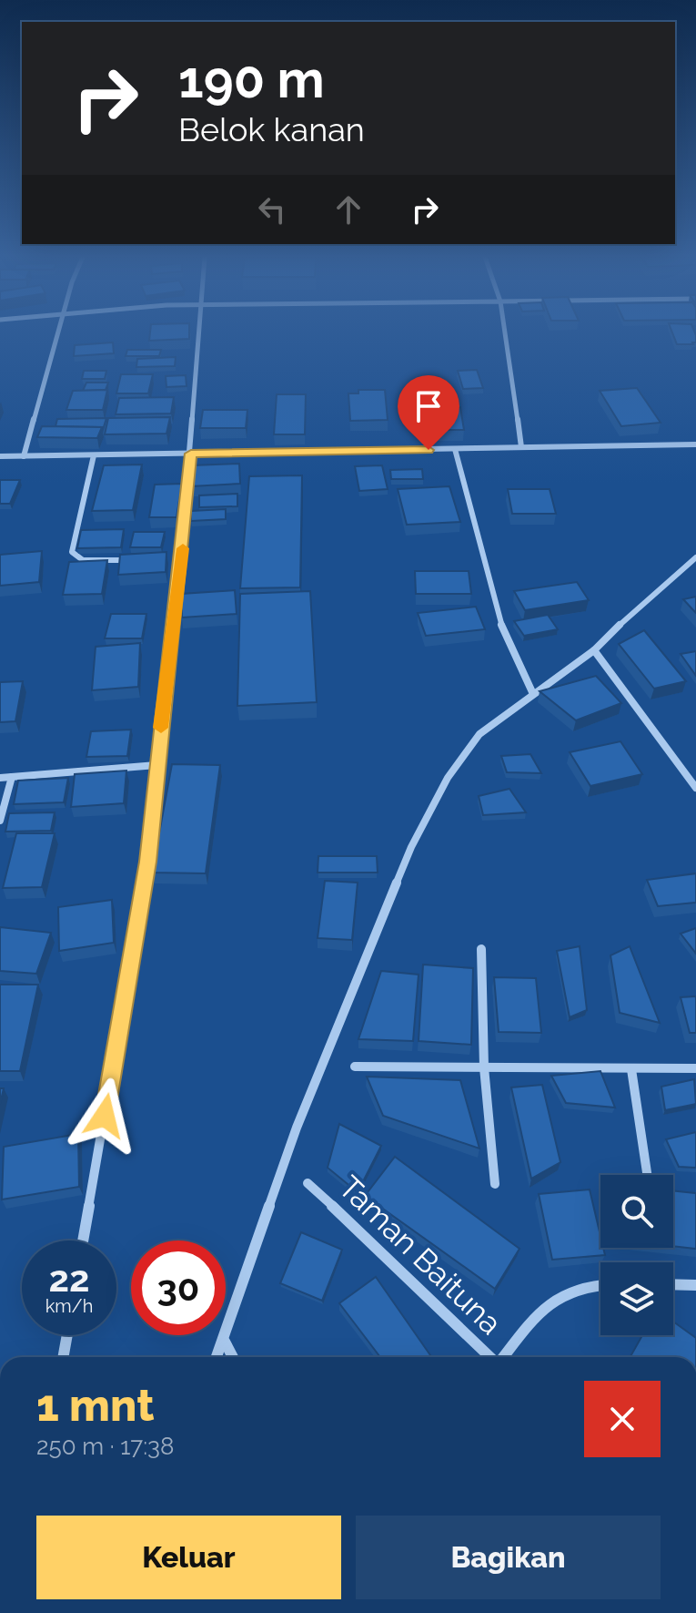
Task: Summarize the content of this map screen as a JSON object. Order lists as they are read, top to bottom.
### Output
{
  "streets": {
    "street": ["Taman Baituna"]
  },
  "page": {
    "turn": ["190 m", "Belok kanan"],
    "speed": "22 km/h",
    "limit": "30",
    "heading": ["1 mnt", "250 m · 17:38"],
    "buttons": ["Keluar", "Bagikan"]
  }
}
